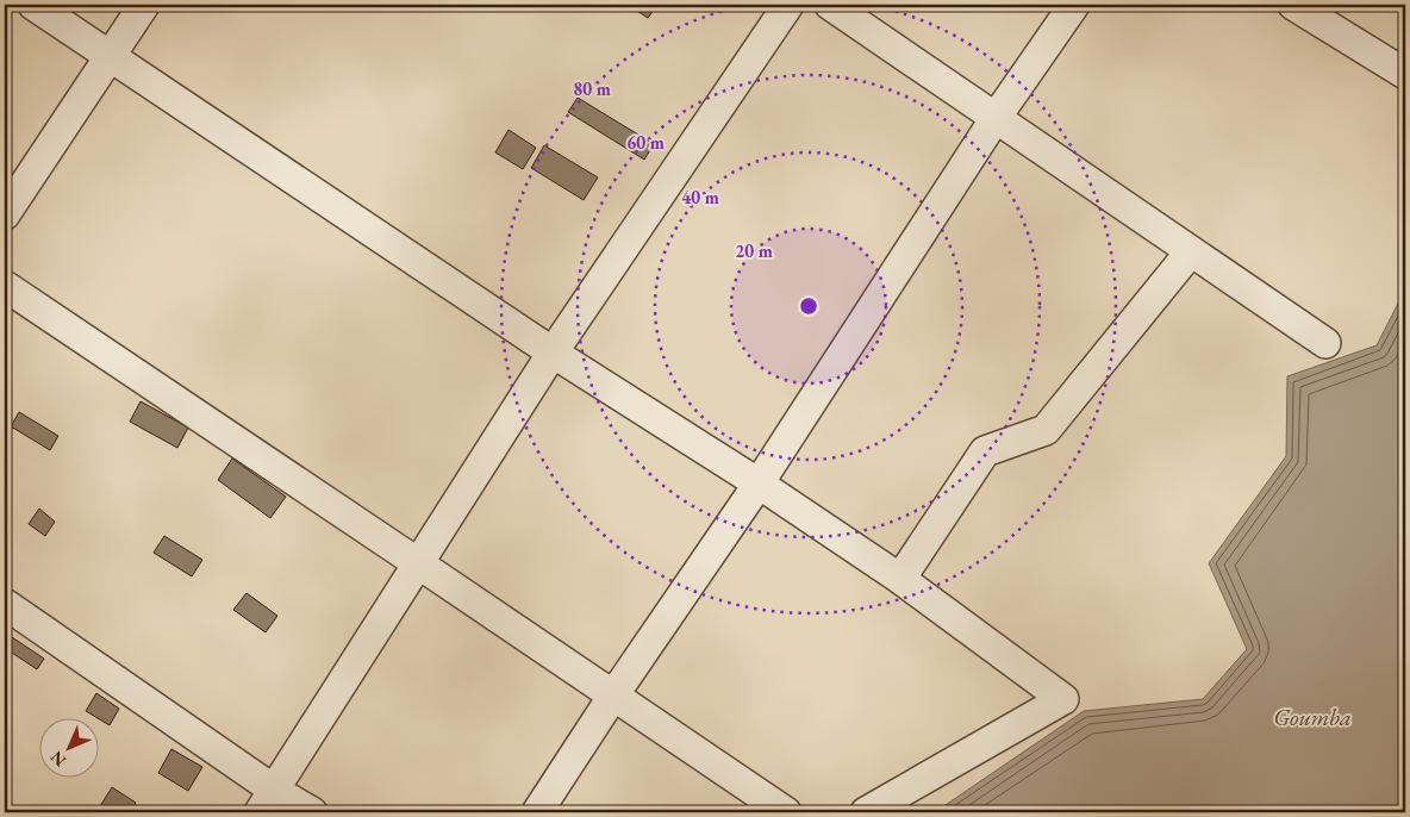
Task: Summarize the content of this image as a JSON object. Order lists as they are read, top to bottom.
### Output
{
  "water": ["Goumba"],
  "north": "bottom left",
  "rings": [
    "80 m",
    "60 m",
    "40 m",
    "20 m"
  ]
}
